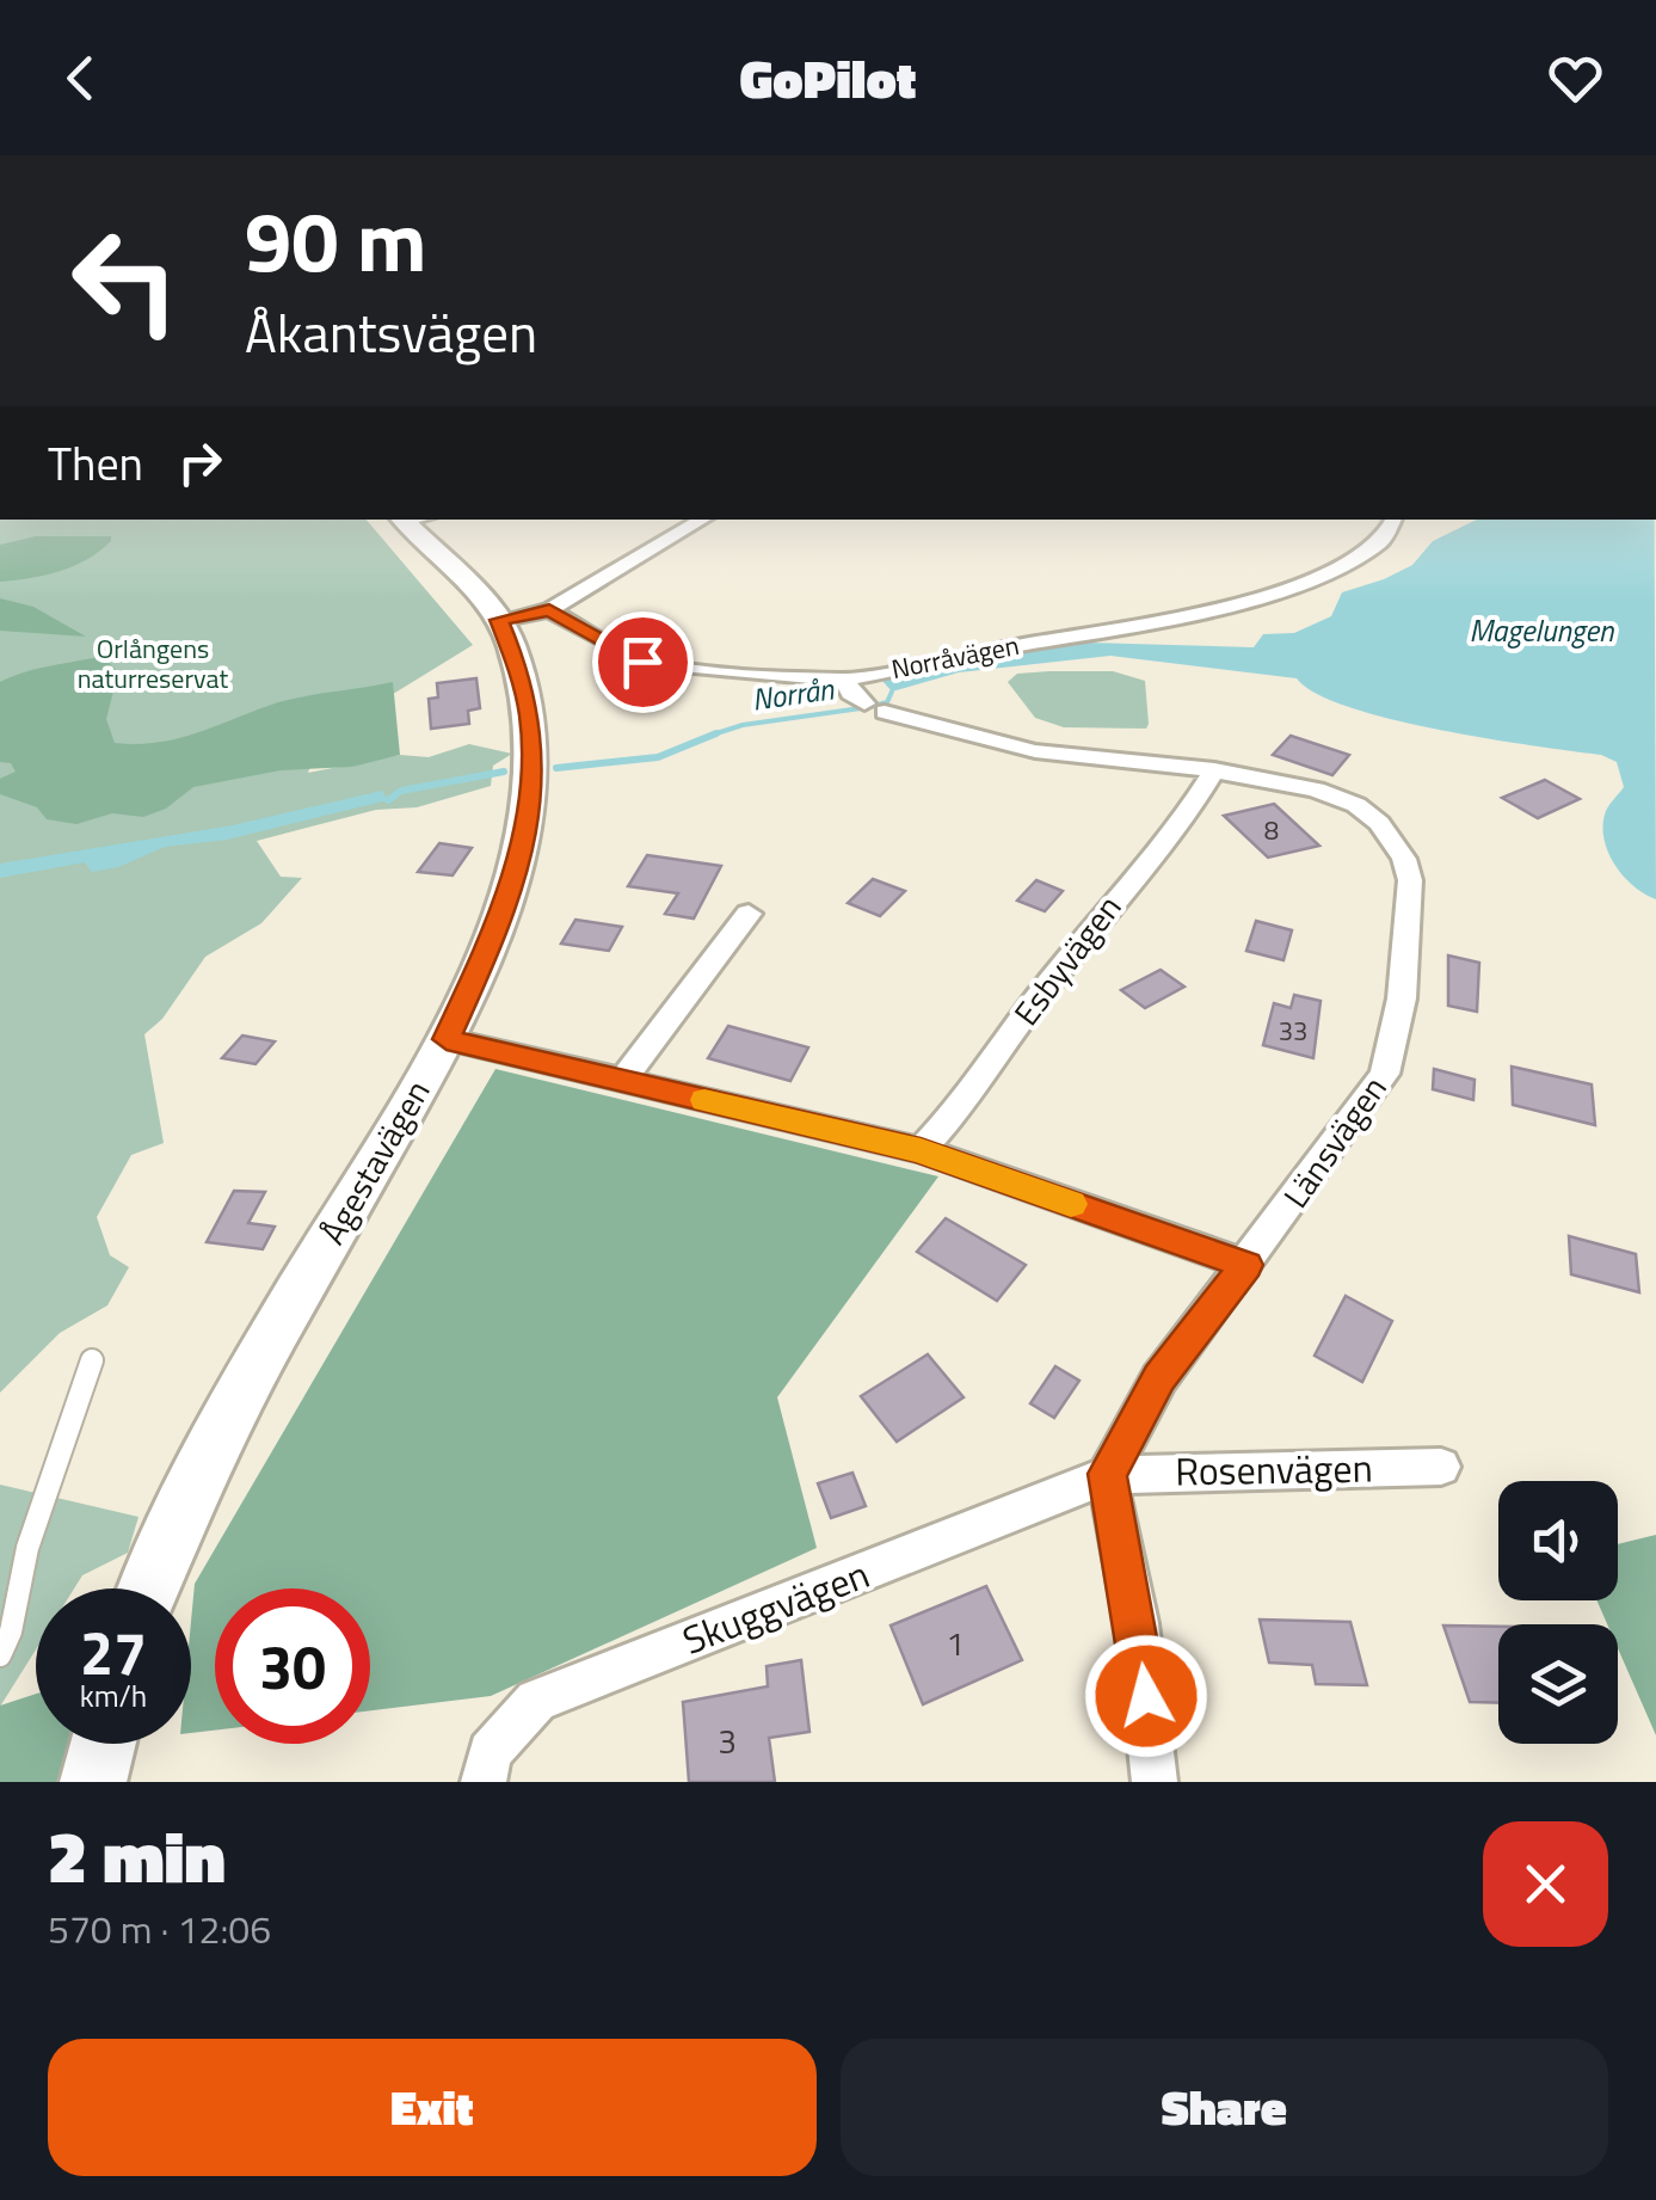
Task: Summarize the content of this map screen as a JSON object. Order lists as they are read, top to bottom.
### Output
{
  "streets": {
    "main road": ["Ågestavägen"],
    "street": [
      "Norråvägen",
      "Esbyvägen",
      "Länsvägen",
      "Rosenvägen",
      "Skuggvägen"
    ]
  },
  "crossings": [
    ["Norråvägen", "Länsvägen"],
    ["Esbyvägen", "Länsvägen"],
    ["Länsvägen", "Rosenvägen"],
    ["Länsvägen", "Skuggvägen"],
    ["Rosenvägen", "Skuggvägen"]
  ],
  "water": ["Magelungen", "Norrån"],
  "parks": ["Orlångens naturreservat"],
  "house_numbers": [
    "8",
    "33",
    "1",
    "3"
  ],
  "page": {
    "header": "GoPilot",
    "turn": ["90 m", "Åkantsvägen"],
    "then": "Then",
    "speed": "27 km/h",
    "limit": "30",
    "heading": ["2 min", "570 m · 12:06"],
    "buttons": ["Exit", "Share"]
  }
}
